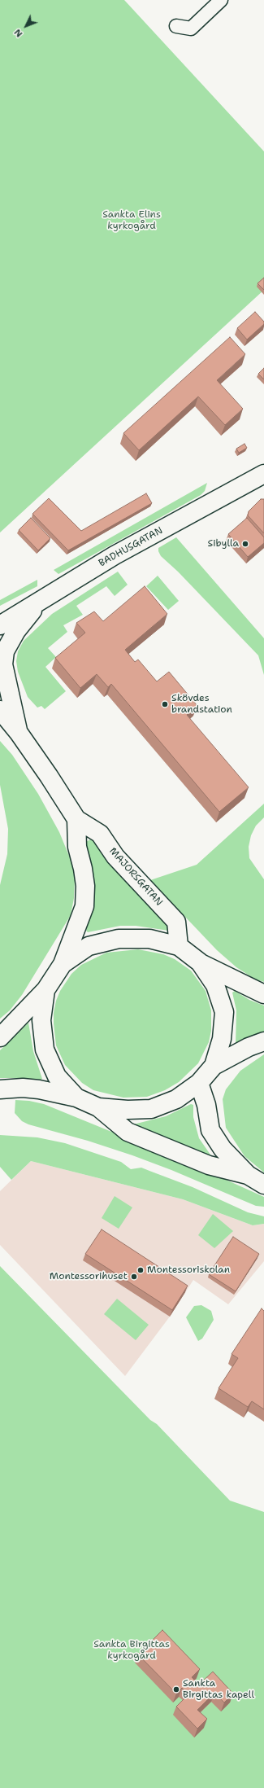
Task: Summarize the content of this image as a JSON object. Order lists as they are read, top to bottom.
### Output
{
  "streets": {
    "main road": ["BADHUSGATAN", "MAJORSGATAN"]
  },
  "parks": ["Sankta Elins kyrkogård", "Sankta Birgittas kyrkogård"],
  "places": [
    "Sibylla",
    "Skövdes brandstation",
    "Montessoriskolan",
    "Montessorihuset",
    "Sankta Birgittas kapell"
  ],
  "north": "bottom left"
}
